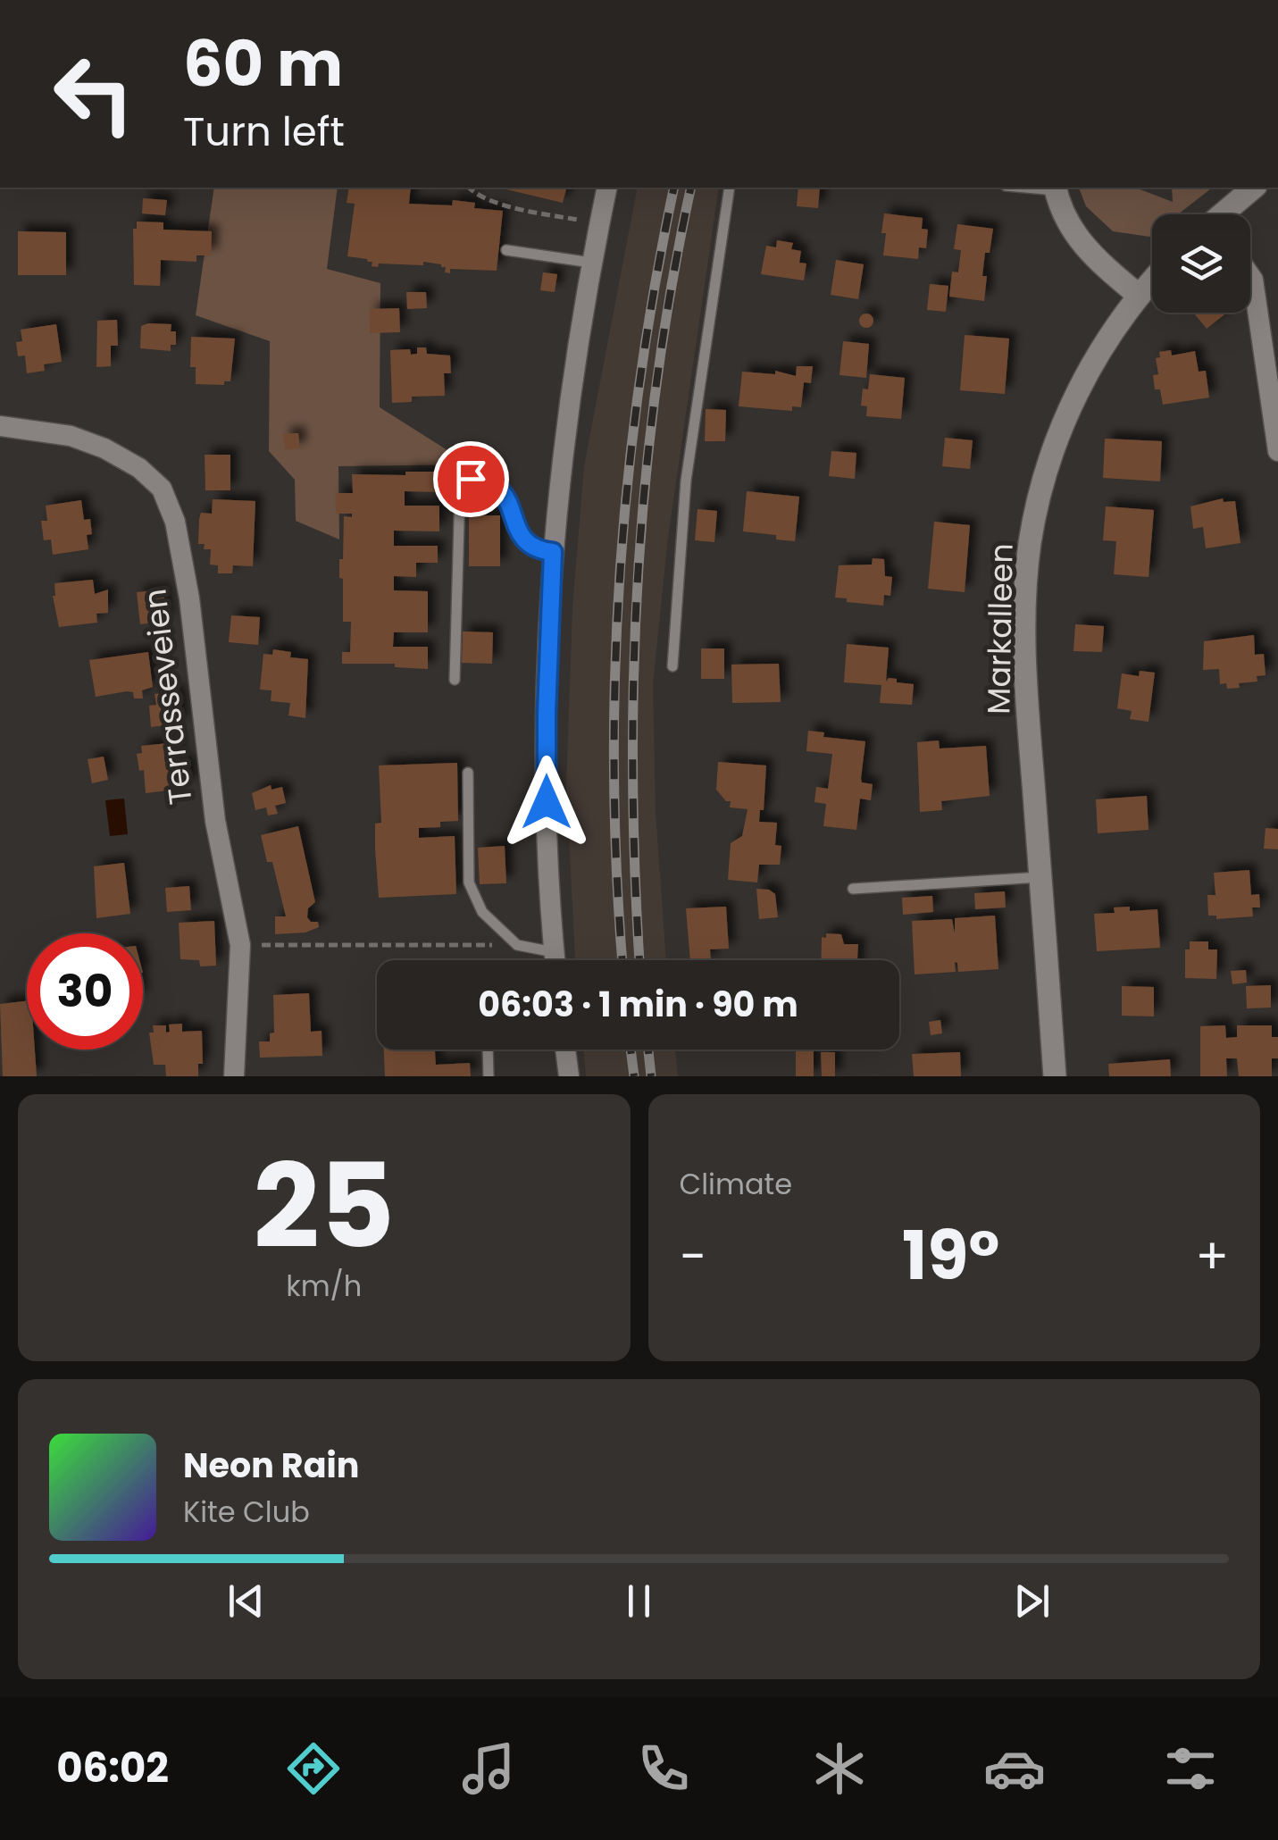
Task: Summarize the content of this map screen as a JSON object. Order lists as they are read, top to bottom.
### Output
{
  "streets": {
    "main road": ["Markalleen"],
    "street": ["Terrasseveien"]
  },
  "page": {
    "turn": ["60 m", "Turn left"],
    "limit": "30",
    "trip": "06:03 · 1 min · 90 m",
    "tile": [
      ["25", "km/h"],
      "Climate"
    ],
    "heat": ["−", "19°", "+"],
    "song": ["Neon Rain", "Kite Club"],
    "tabs": "06:02"
  }
}
